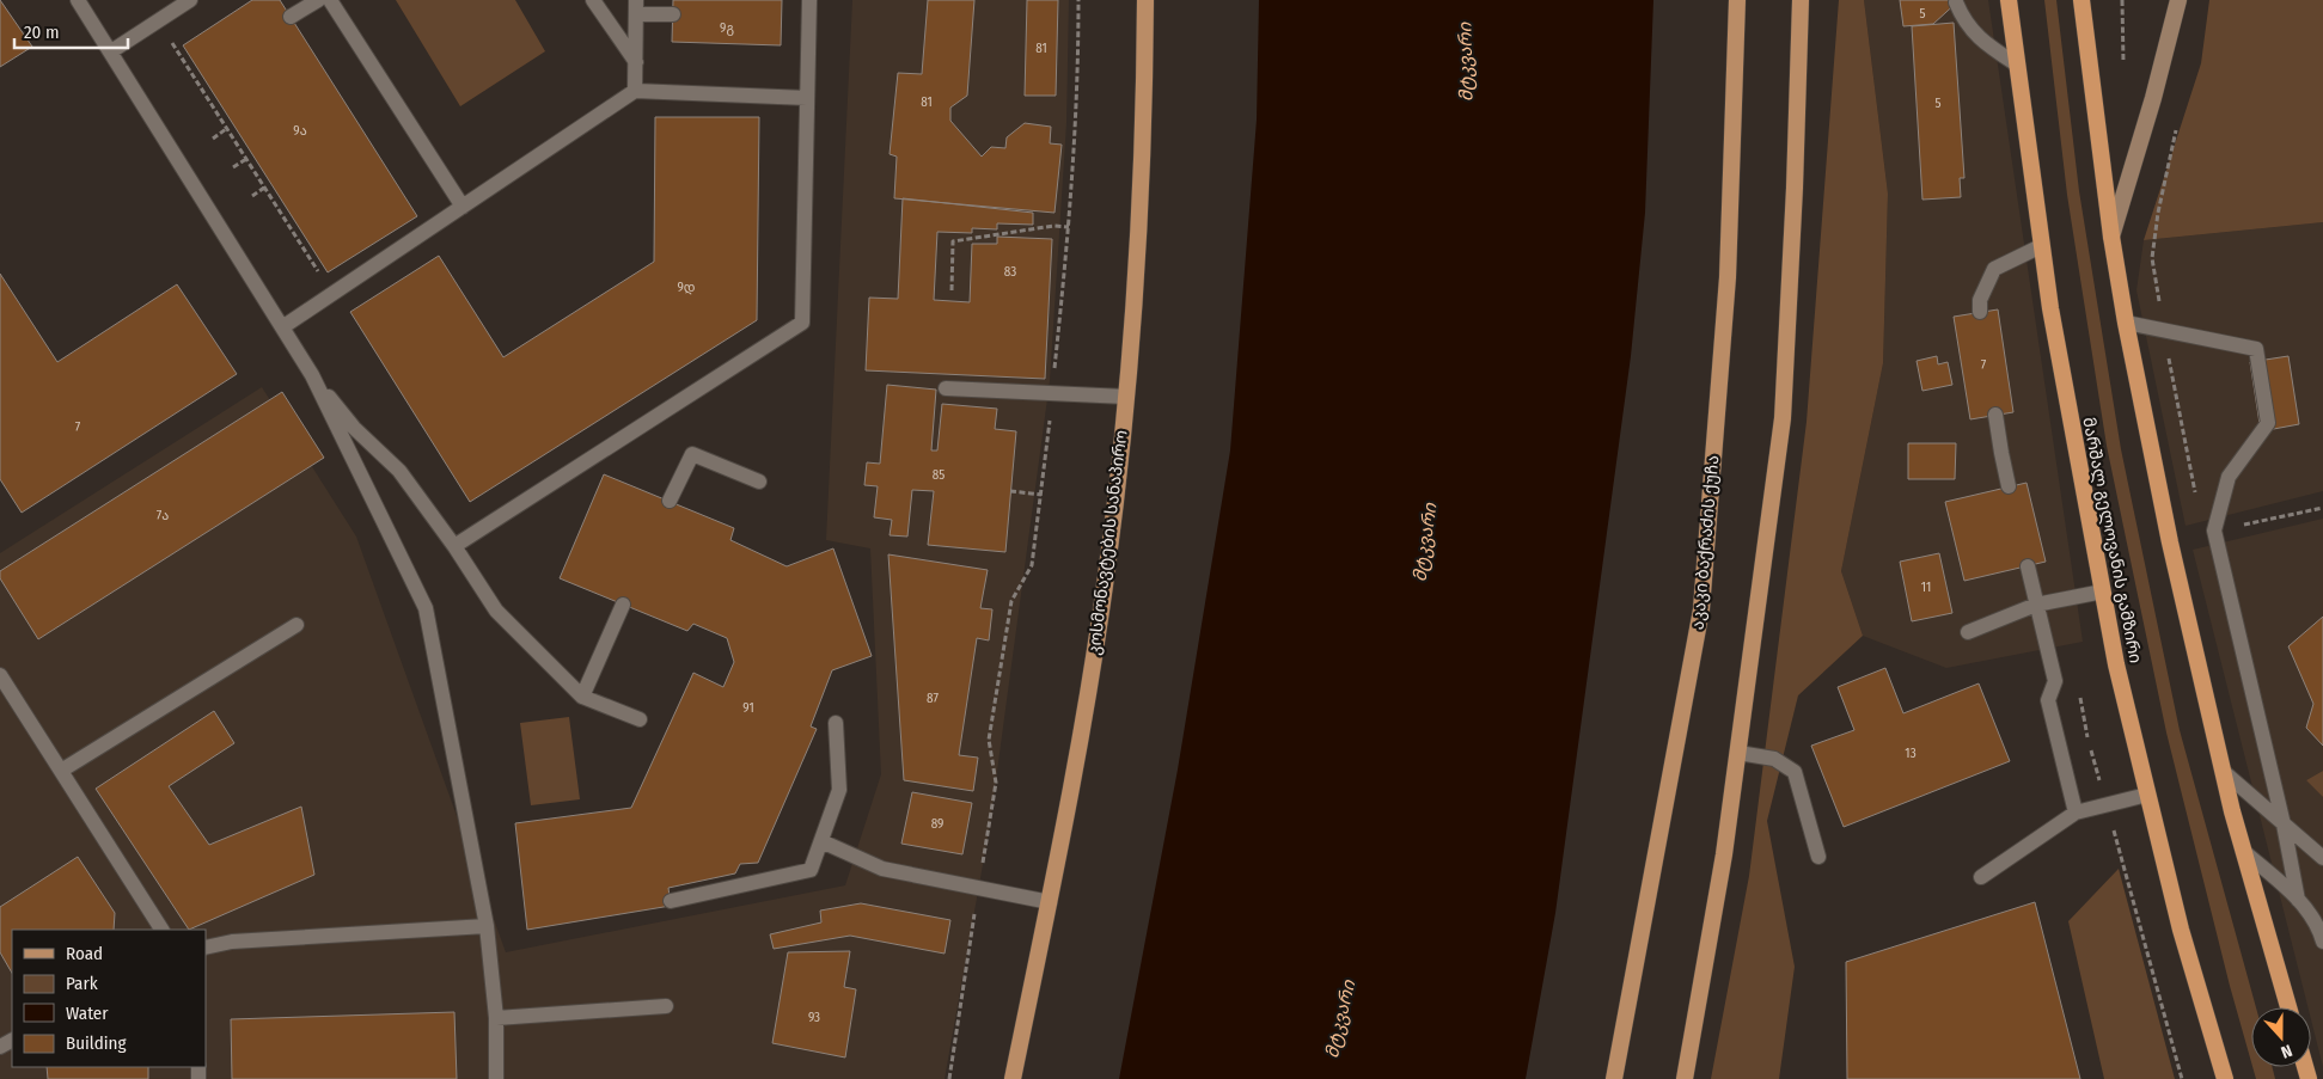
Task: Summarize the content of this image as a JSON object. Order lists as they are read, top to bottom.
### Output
{
  "streets": {
    "highway": ["მარშალ გელოვანის გამზირი"],
    "main road": ["კოსმონავტების სანაპირო", "აკაკი ბაქრაძის ქუჩა"]
  },
  "water": ["მტკვარი"],
  "house_numbers": [
    "5",
    "9გ",
    "81",
    "81",
    "5",
    "9ა",
    "83",
    "9დ",
    "7",
    "7",
    "85",
    "7ა",
    "11",
    "87",
    "91",
    "13",
    "89",
    "93"
  ],
  "legend": [
    "Road",
    "Park",
    "Water",
    "Building"
  ],
  "scale_bar": "20 m",
  "north": "bottom"
}
